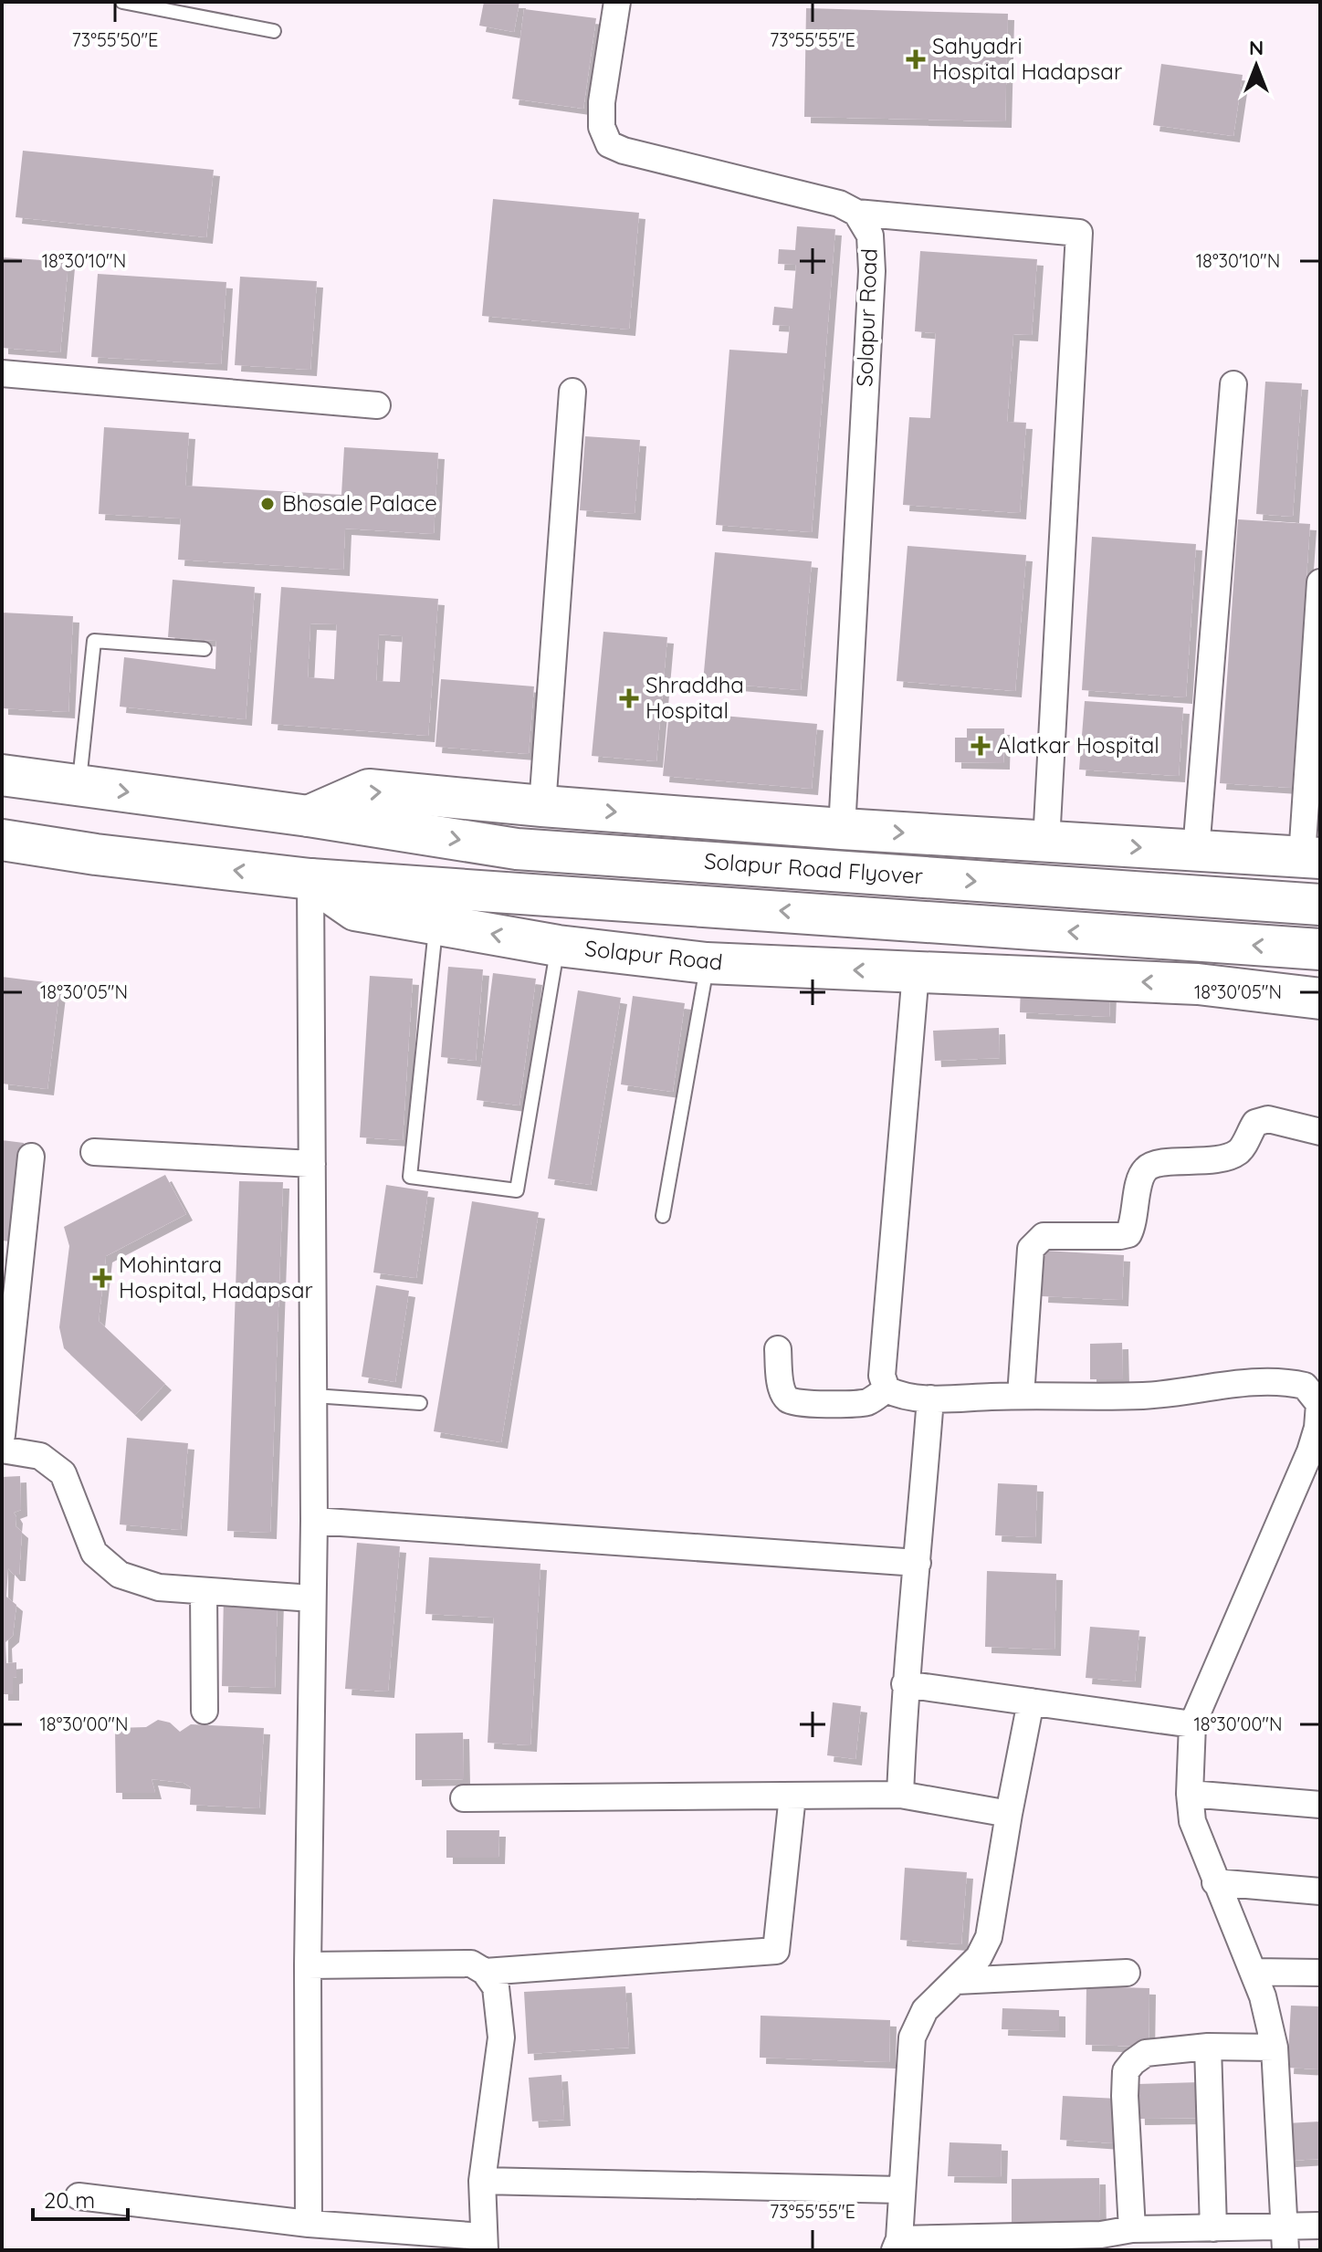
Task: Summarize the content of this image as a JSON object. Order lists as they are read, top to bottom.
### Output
{
  "streets": {
    "main road": ["Solapur Road", "Solapur Road Flyover"]
  },
  "crossings": [
    ["Solapur Road", "Solapur Road Flyover"]
  ],
  "one_way": ["Solapur Road"],
  "places": {
    "health": [
      "Sahyadri Hospital Hadapsar",
      "Shraddha Hospital",
      "Alatkar Hospital",
      "Mohintara Hospital, Hadapsar"
    ],
    "other": ["Bhosale Palace"]
  },
  "scale_bar": "20 m",
  "north": "top",
  "coordinates": [
    "73°55'50\"E",
    "73°55'55\"E",
    "18°30'10\"N",
    "18°30'05\"N",
    "18°30'00\"N"
  ]
}
